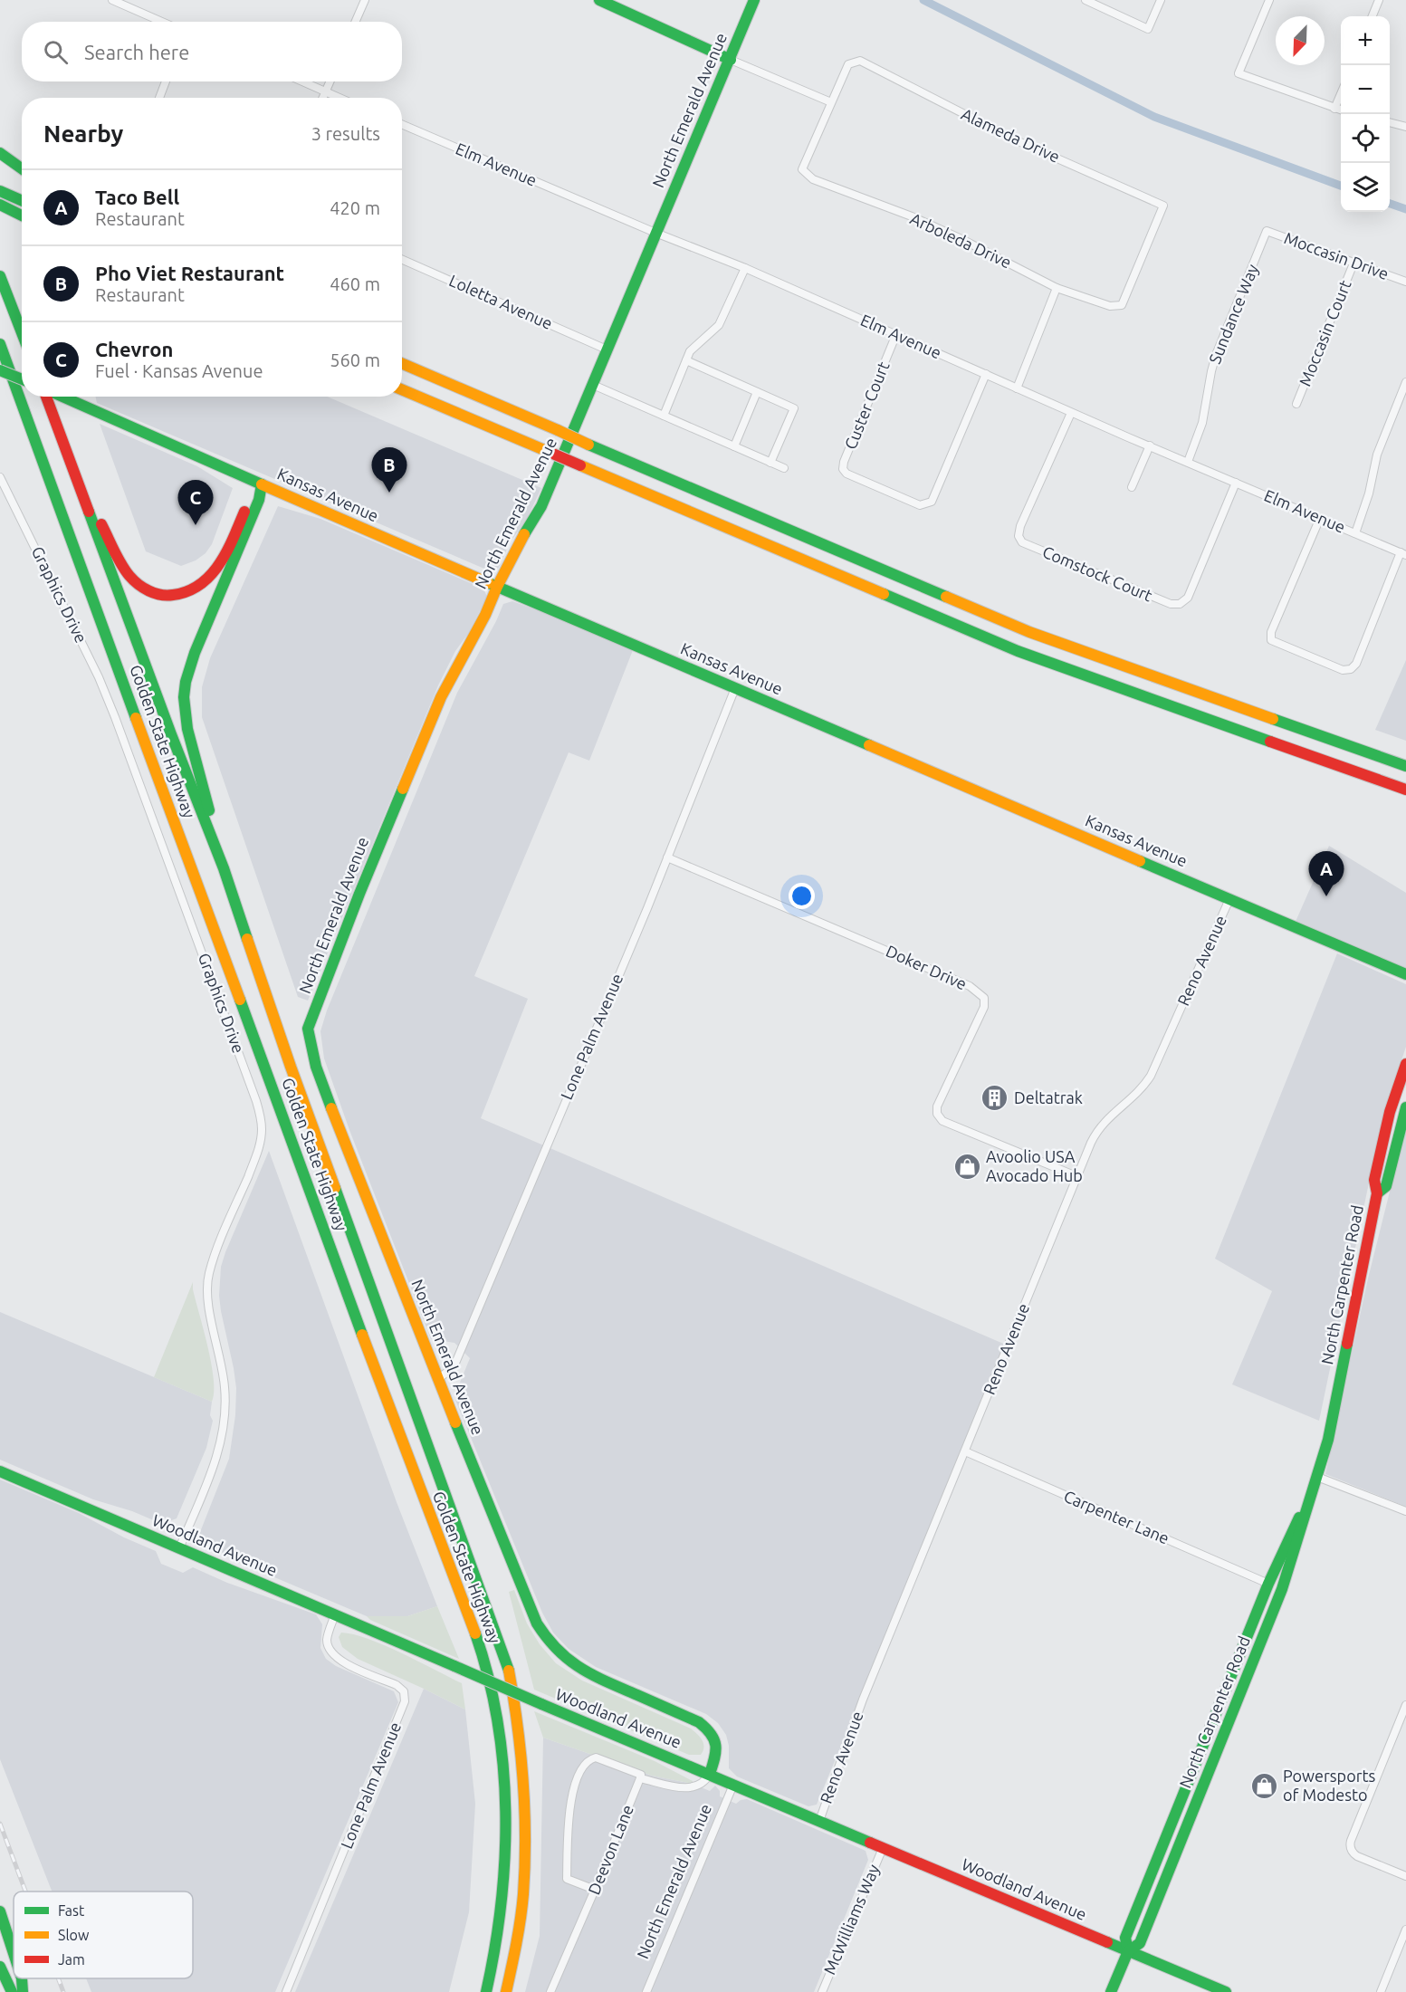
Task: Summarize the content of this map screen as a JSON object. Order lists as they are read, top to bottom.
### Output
{
  "streets": {
    "main road": [
      "North Emerald Avenue",
      "Kansas Avenue",
      "Golden State Highway",
      "North Carpenter Road",
      "Woodland Avenue"
    ],
    "street": [
      "Alameda Drive",
      "Elm Avenue",
      "Arboleda Drive",
      "Moccasin Drive",
      "Loletta Avenue",
      "Sundance Way",
      "Moccasin Court",
      "Custer Court",
      "Comstock Court",
      "Graphics Drive",
      "Reno Avenue",
      "Doker Drive",
      "Lone Palm Avenue",
      "Carpenter Lane",
      "Deevon Lane",
      "McWilliams Way"
    ]
  },
  "crossings": [
    ["North Emerald Avenue", "Elm Avenue"],
    ["North Emerald Avenue", "Loletta Avenue"],
    ["North Emerald Avenue", "Kansas Avenue"],
    ["North Emerald Avenue", "Lone Palm Avenue"],
    ["North Emerald Avenue", "Woodland Avenue"],
    ["Alameda Drive", "Arboleda Drive"],
    ["Elm Avenue", "Sundance Way"],
    ["Elm Avenue", "Custer Court"],
    ["Elm Avenue", "Comstock Court"],
    ["Moccasin Drive", "Sundance Way"],
    ["Moccasin Drive", "Moccasin Court"],
    ["Kansas Avenue", "Reno Avenue"],
    ["Kansas Avenue", "Lone Palm Avenue"],
    ["Graphics Drive", "Woodland Avenue"],
    ["Reno Avenue", "Doker Drive"],
    ["Reno Avenue", "Carpenter Lane"],
    ["Reno Avenue", "Woodland Avenue"],
    ["Doker Drive", "Lone Palm Avenue"],
    ["Lone Palm Avenue", "Woodland Avenue"],
    ["North Carpenter Road", "Carpenter Lane"],
    ["North Carpenter Road", "Woodland Avenue"],
    ["Woodland Avenue", "McWilliams Way"]
  ],
  "places": {
    "building": ["Deltatrak"],
    "shop": ["Avoolio USA Avocado Hub", "Powersports of Modesto"]
  },
  "legend": ["Fast", "Slow", "Jam"],
  "north": "bottom left",
  "page": {
    "map_buttons": ["+", "−"],
    "search": "Search here",
    "heading": ["Nearby", "3 results"],
    "list": [
      {
        "mark": "A",
        "name": "Taco Bell",
        "note": "Restaurant",
        "value": "420 m"
      },
      {
        "mark": "B",
        "name": "Pho Viet Restaurant",
        "note": "Restaurant",
        "value": "460 m"
      },
      {
        "mark": "C",
        "name": "Chevron",
        "note": "Fuel · Kansas Avenue",
        "value": "560 m"
      }
    ],
    "pins": ["B", "C", "A"]
  }
}
